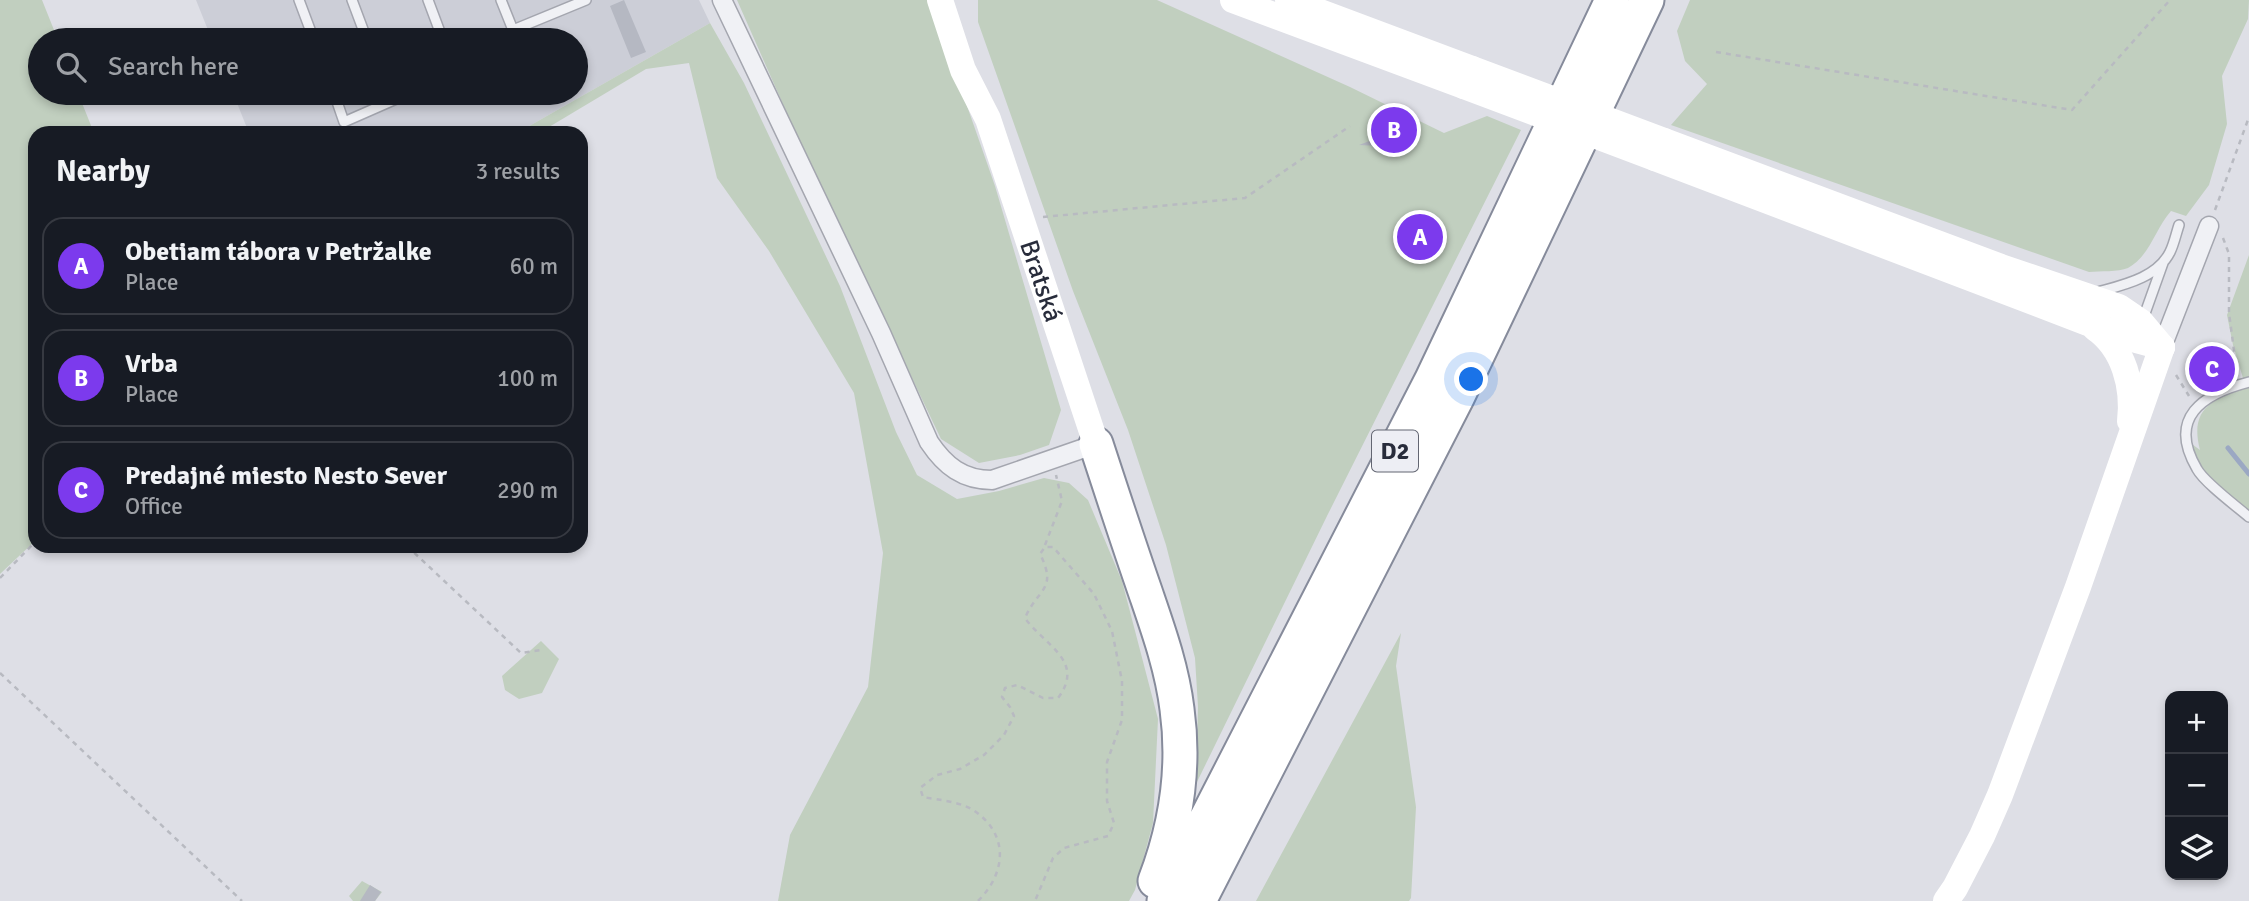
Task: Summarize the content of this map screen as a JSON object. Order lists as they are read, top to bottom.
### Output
{
  "streets": {
    "highway": ["D2"],
    "main road": ["Bratská"]
  },
  "page": {
    "search": "Search here",
    "pins": ["B", "A", "C"],
    "heading": ["Nearby", "3 results"],
    "list": [
      {
        "mark": "A",
        "name": "Obetiam tábora v Petržalke",
        "note": "Place",
        "value": "60 m"
      },
      {
        "mark": "B",
        "name": "Vrba",
        "note": "Place",
        "value": "100 m"
      },
      {
        "mark": "C",
        "name": "Predajné miesto Nesto Sever",
        "note": "Office",
        "value": "290 m"
      }
    ],
    "map_buttons": ["+", "−"]
  }
}
